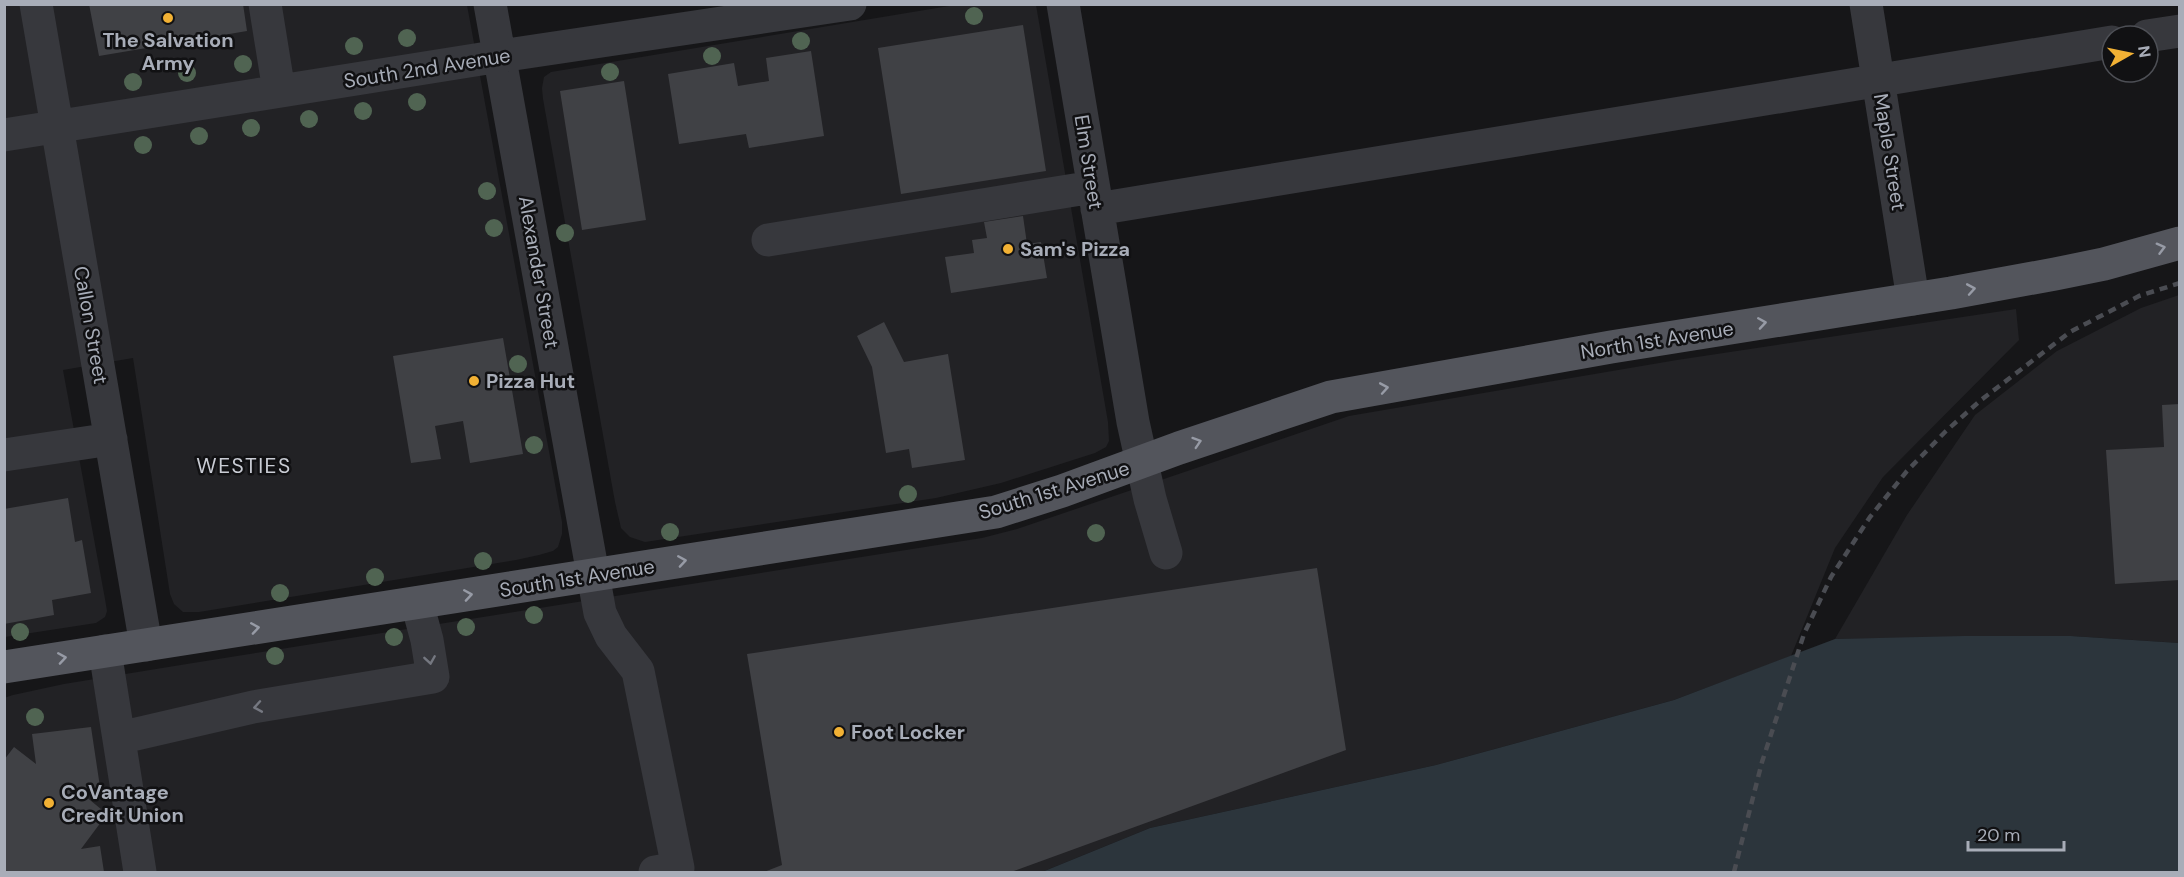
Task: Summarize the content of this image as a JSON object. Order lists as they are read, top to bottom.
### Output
{
  "streets": {
    "main road": ["North 1st Avenue", "South 1st Avenue"],
    "street": [
      "South 2nd Avenue",
      "Maple Street",
      "Elm Street",
      "Alexander Street",
      "Callon Street"
    ]
  },
  "crossings": [
    ["South 2nd Avenue", "Alexander Street"],
    ["South 2nd Avenue", "Callon Street"],
    ["Maple Street", "North 1st Avenue"],
    ["Elm Street", "North 1st Avenue"],
    ["Elm Street", "South 1st Avenue"],
    ["Alexander Street", "South 1st Avenue"],
    ["Callon Street", "South 1st Avenue"],
    ["North 1st Avenue", "South 1st Avenue"]
  ],
  "one_way": ["North 1st Avenue", "South 1st Avenue"],
  "districts": ["WESTIES"],
  "places": [
    "The Salvation Army",
    "Sam's Pizza",
    "Pizza Hut",
    "Foot Locker",
    "CoVantage Credit Union"
  ],
  "scale_bar": "20 m",
  "north": "right"
}
